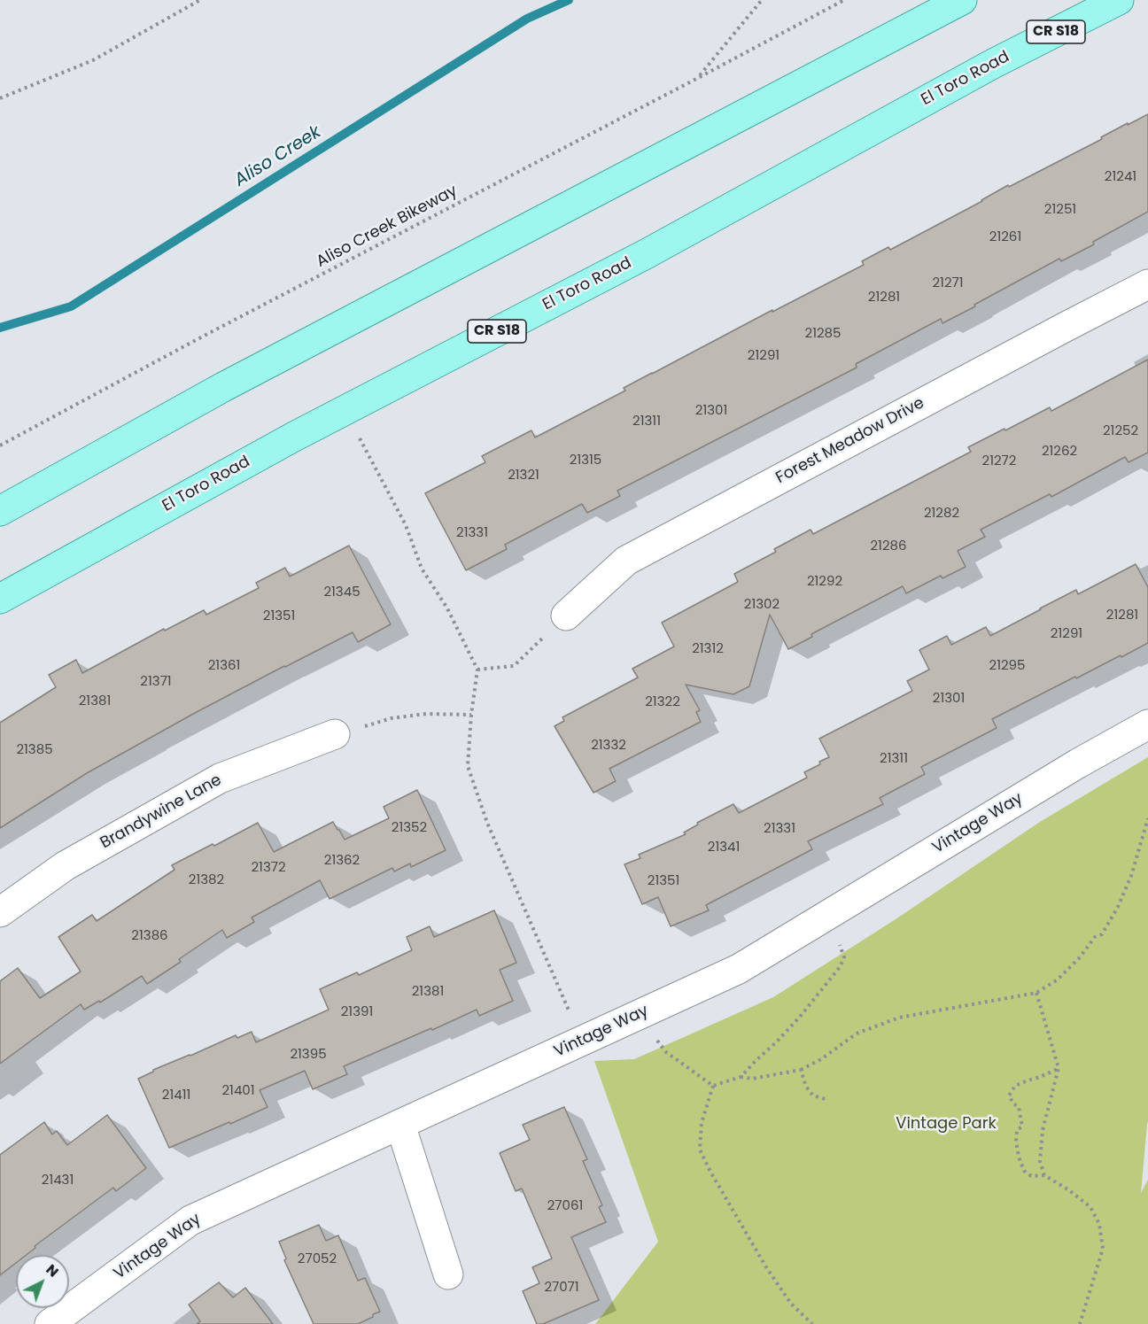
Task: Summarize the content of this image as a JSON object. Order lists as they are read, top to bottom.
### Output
{
  "streets": {
    "main road": ["CR S18", "El Toro Road"],
    "street": ["Forest Meadow Drive", "Brandywine Lane", "Vintage Way"],
    "path": ["Aliso Creek Bikeway"]
  },
  "water": ["Aliso Creek"],
  "parks": ["Vintage Park"],
  "house_numbers": [
    "21241",
    "21251",
    "21261",
    "21271",
    "21281",
    "21285",
    "21291",
    "21301",
    "21311",
    "21252",
    "21262",
    "21315",
    "21272",
    "21321",
    "21282",
    "21331",
    "21286",
    "21292",
    "21345",
    "21302",
    "21281",
    "21351",
    "21291",
    "21312",
    "21361",
    "21295",
    "21371",
    "21301",
    "21381",
    "21322",
    "21332",
    "21385",
    "21311",
    "21352",
    "21331",
    "21341",
    "21362",
    "21372",
    "21382",
    "21351",
    "21386",
    "21381",
    "21391",
    "21395",
    "21401",
    "21411",
    "21431",
    "27061",
    "27052",
    "27071"
  ],
  "north": "top right"
}
